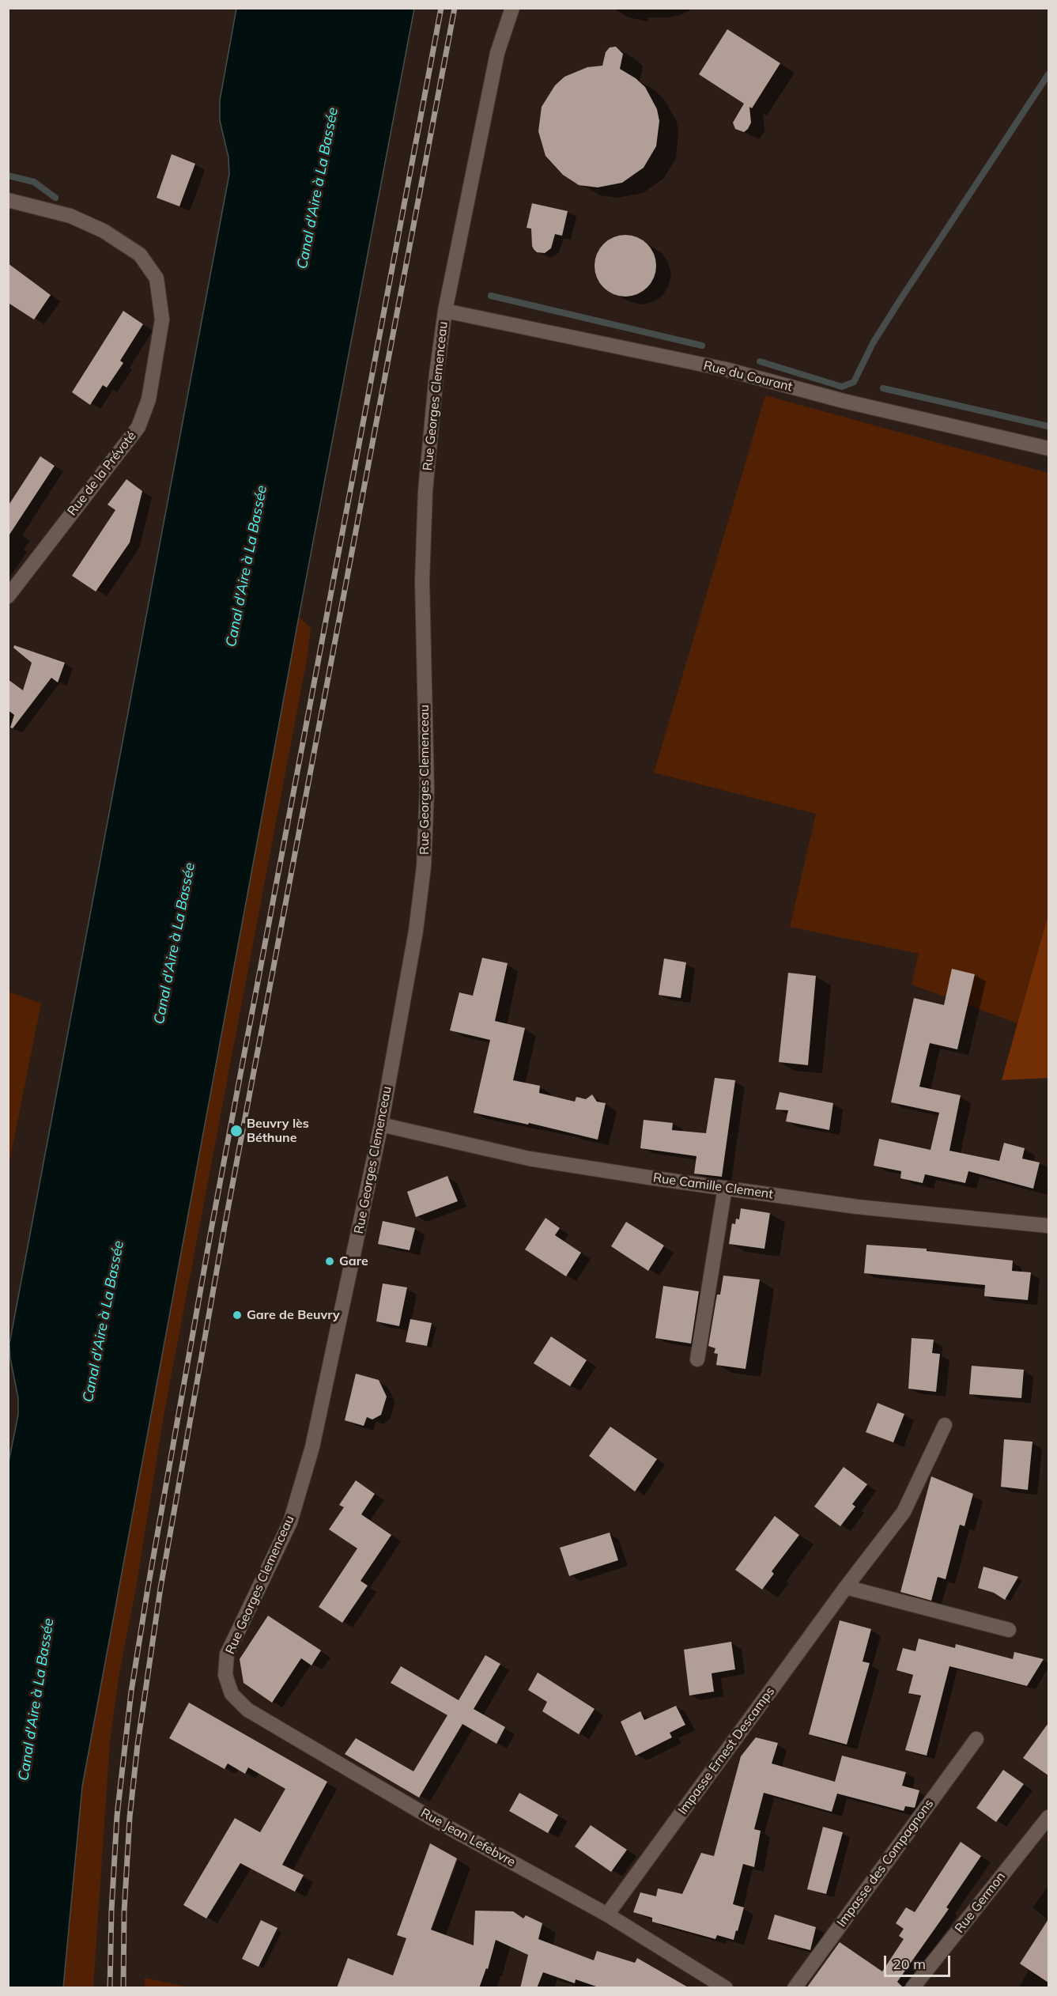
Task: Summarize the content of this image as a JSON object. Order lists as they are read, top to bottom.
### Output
{
  "streets": {
    "street": [
      "Rue du Courant",
      "Rue Georges Clemenceau",
      "Rue de la Prévoté",
      "Rue Camille Clement",
      "Impasse Ernest Descamps",
      "Rue Jean Lefebvre",
      "Impasse des Compagnons",
      "Rue Germon"
    ]
  },
  "crossings": [
    ["Rue du Courant", "Rue Georges Clemenceau"],
    ["Rue Georges Clemenceau", "Rue Camille Clement"],
    ["Rue Georges Clemenceau", "Rue Jean Lefebvre"],
    ["Impasse Ernest Descamps", "Rue Jean Lefebvre"]
  ],
  "water": ["Canal d'Aire à La Bassée"],
  "places": ["Beuvry lès Béthune", "Gare", "Gare de Beuvry"],
  "scale_bar": "20 m"
}
